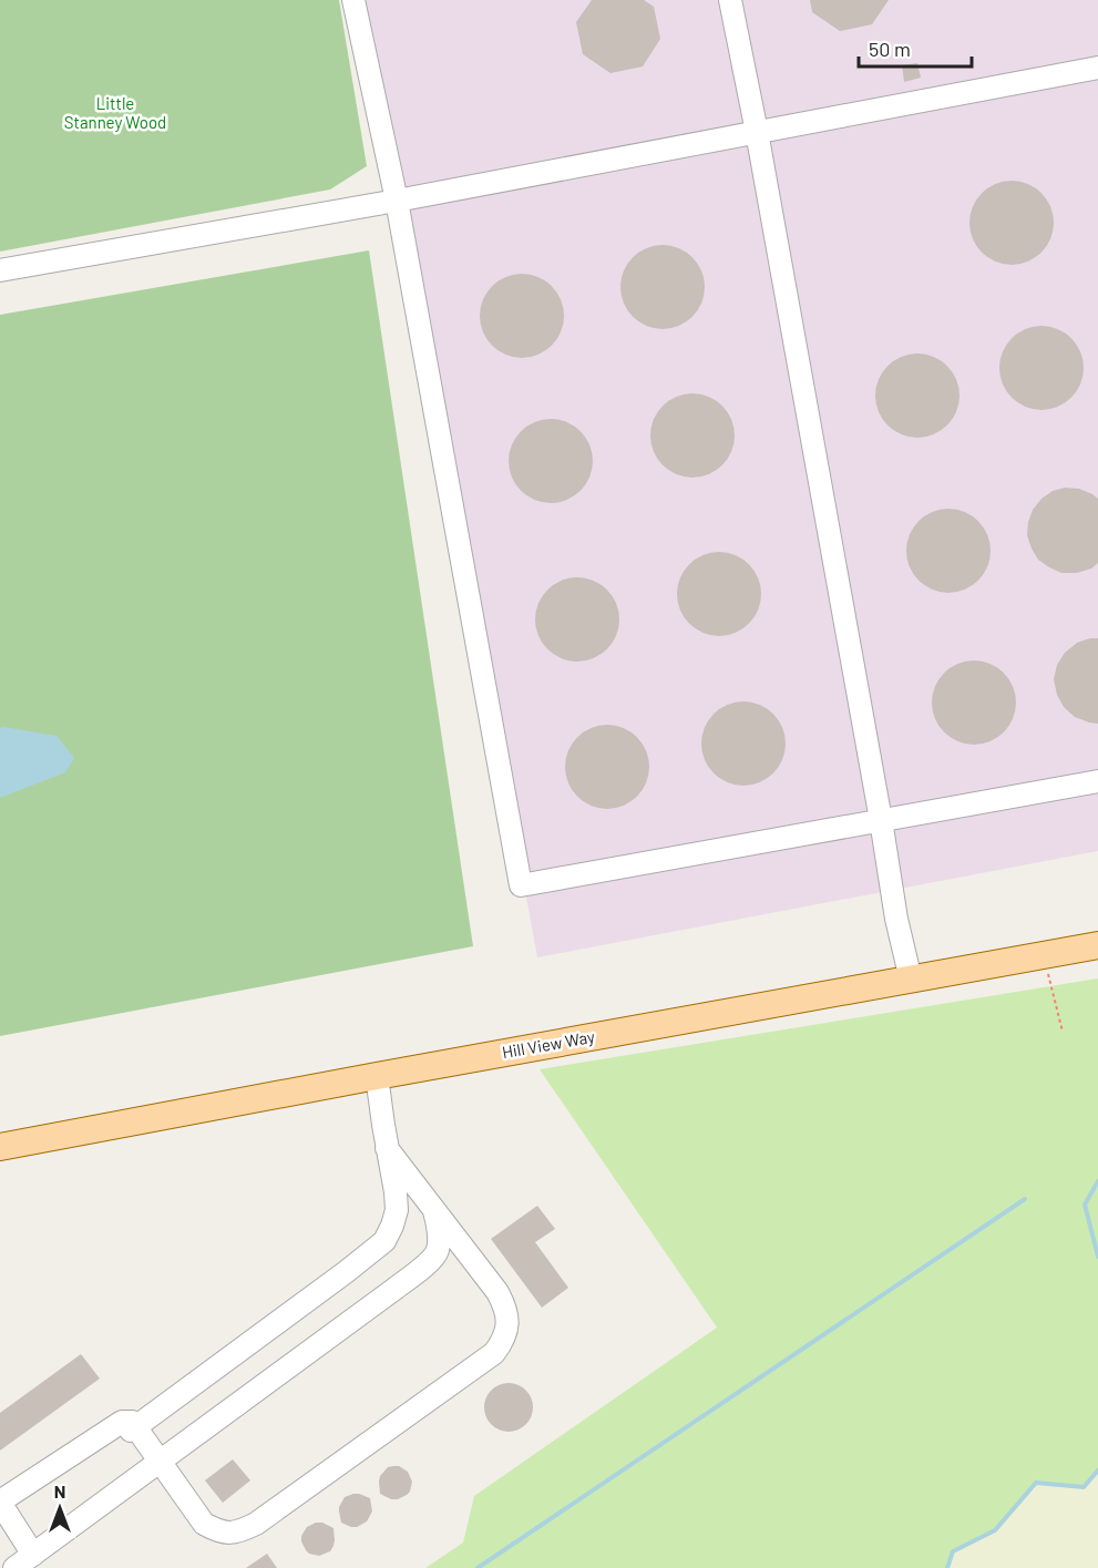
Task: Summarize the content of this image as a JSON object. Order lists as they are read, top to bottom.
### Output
{
  "streets": {
    "main road": ["Hill View Way"]
  },
  "parks": ["Little Stanney Wood"],
  "scale_bar": "50 m",
  "north": "top"
}
